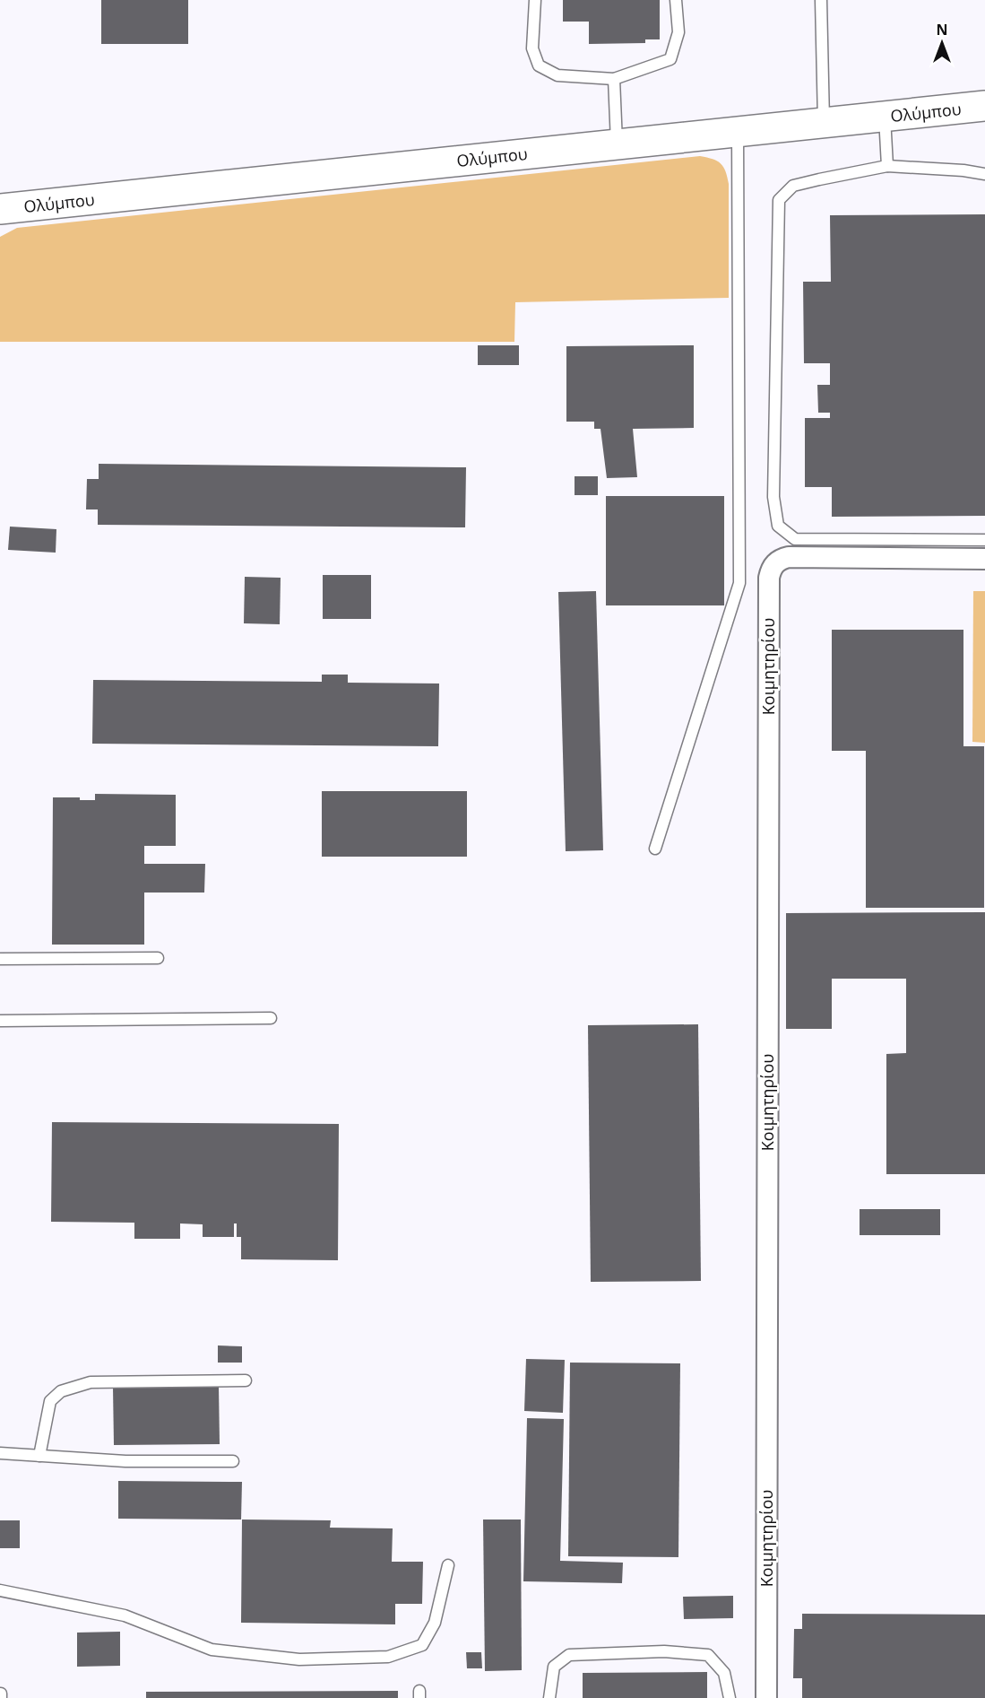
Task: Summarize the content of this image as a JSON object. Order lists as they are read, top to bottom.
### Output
{
  "streets": {
    "street": ["Ολύμπου", "Κοιμητηρίου"]
  },
  "north": "top"
}
